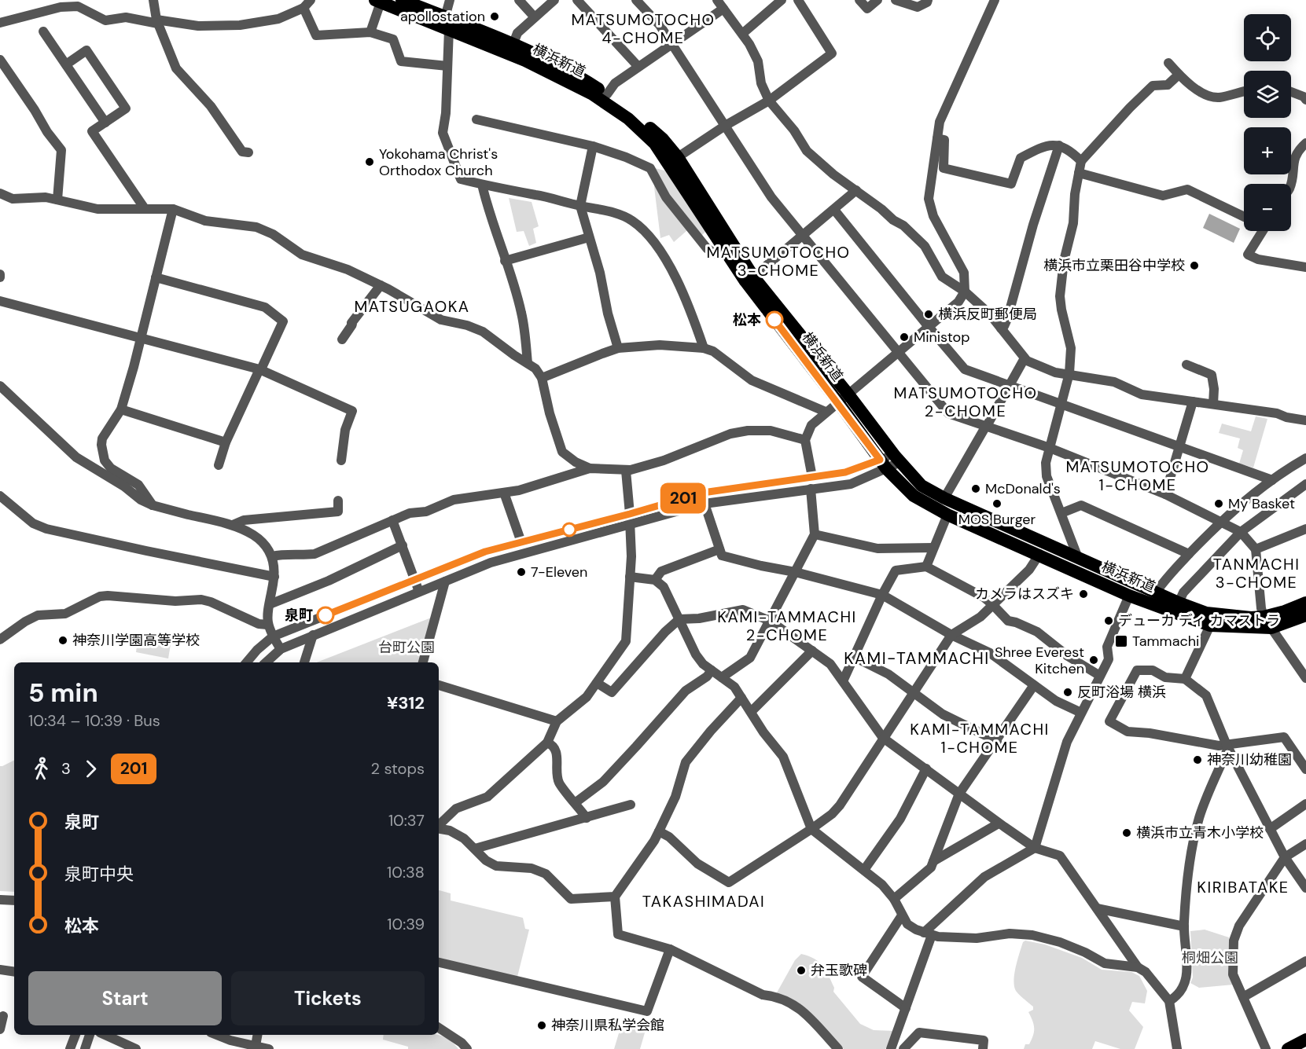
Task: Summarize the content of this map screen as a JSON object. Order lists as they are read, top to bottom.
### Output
{
  "streets": {
    "highway": ["横浜新道"]
  },
  "districts": [
    "MATSUMOTOCHO 4-CHOME",
    "MATSUMOTOCHO 3-CHOME",
    "MATSUGAOKA",
    "MATSUMOTOCHO 2-CHOME",
    "MATSUMOTOCHO 1-CHOME",
    "TANMACHI 3-CHOME",
    "KAMI-TAMMACHI 2-CHOME",
    "KAMI-TAMMACHI",
    "KAMI-TAMMACHI 1-CHOME",
    "KIRIBATAKE",
    "TAKASHIMADAI"
  ],
  "parks": ["台町公園", "桐畑公園"],
  "places": {
    "other": [
      "apollostation",
      "Yokohama Christ's Orthodox Church",
      "横浜市立栗田谷中学校",
      "横浜反町郵便局",
      "松本",
      "Ministop",
      "McDonald's",
      "MOS Burger",
      "My Basket",
      "7-Eleven",
      "カメラはスズキ",
      "泉町",
      "デューカ ディ カマストラ",
      "神奈川学園高等学校",
      "Shree Everest Kitchen",
      "反町浴場 横浜",
      "神奈川幼稚園",
      "横浜市立青木小学校",
      "弁玉歌碑",
      "神奈川県私学会館"
    ],
    "transit": ["Tammachi"]
  },
  "lines": ["bus line 201"],
  "page": {
    "on_map": "201",
    "map_buttons": ["+", "−"],
    "heading": ["5 min", "10:34 – 10:39 · Bus", "¥312"],
    "legs": ["3", "201", "2 stops"],
    "list": [
      {
        "name": "泉町",
        "value": "10:37"
      },
      {
        "name": "泉町中央",
        "value": "10:38"
      },
      {
        "name": "松本",
        "value": "10:39"
      }
    ],
    "buttons": ["Start", "Tickets"]
  }
}
